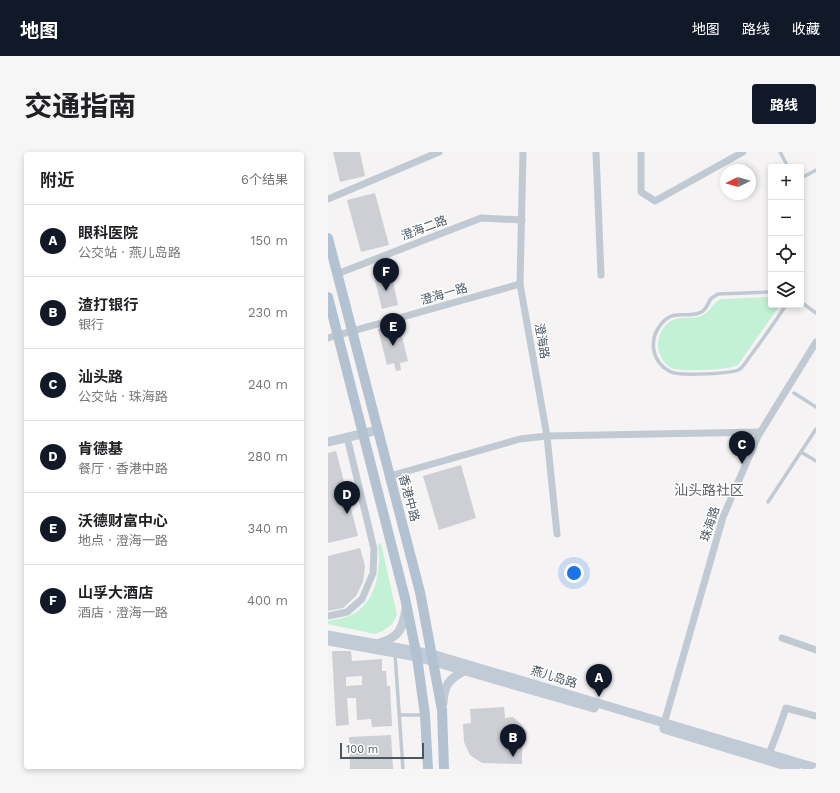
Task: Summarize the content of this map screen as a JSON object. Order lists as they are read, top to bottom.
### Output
{
  "streets": {
    "main road": ["香港中路", "燕儿岛路"],
    "street": [
      "澄海二路",
      "澄海一路",
      "澄海路",
      "珠海路"
    ]
  },
  "crossings": [
    ["澄海二路", "澄海路"],
    ["澄海二路", "香港中路"],
    ["澄海一路", "澄海路"],
    ["澄海一路", "香港中路"],
    ["香港中路", "燕儿岛路"],
    ["珠海路", "燕儿岛路"]
  ],
  "districts": ["汕头路社区"],
  "scale_bar": "100 m",
  "north": "left",
  "page": {
    "header": "地图",
    "nav": ["地图", "路线", "收藏"],
    "title": "交通指南",
    "buttons": "路线",
    "heading": ["附近", "6个结果"],
    "map_buttons": ["+", "−"],
    "list": [
      {
        "mark": "A",
        "name": "眼科医院",
        "note": "公交站 · 燕儿岛路",
        "value": "150 m"
      },
      {
        "mark": "B",
        "name": "渣打银行",
        "note": "银行",
        "value": "230 m"
      },
      {
        "mark": "C",
        "name": "汕头路",
        "note": "公交站 · 珠海路",
        "value": "240 m"
      },
      {
        "mark": "D",
        "name": "肯德基",
        "note": "餐厅 · 香港中路",
        "value": "280 m"
      },
      {
        "mark": "E",
        "name": "沃德财富中心",
        "note": "地点 · 澄海一路",
        "value": "340 m"
      },
      {
        "mark": "F",
        "name": "山孚大酒店",
        "note": "酒店 · 澄海一路",
        "value": "400 m"
      }
    ],
    "pins": [
      "F",
      "E",
      "C",
      "D",
      "A",
      "B"
    ],
    "scale": "100 m"
  }
}
